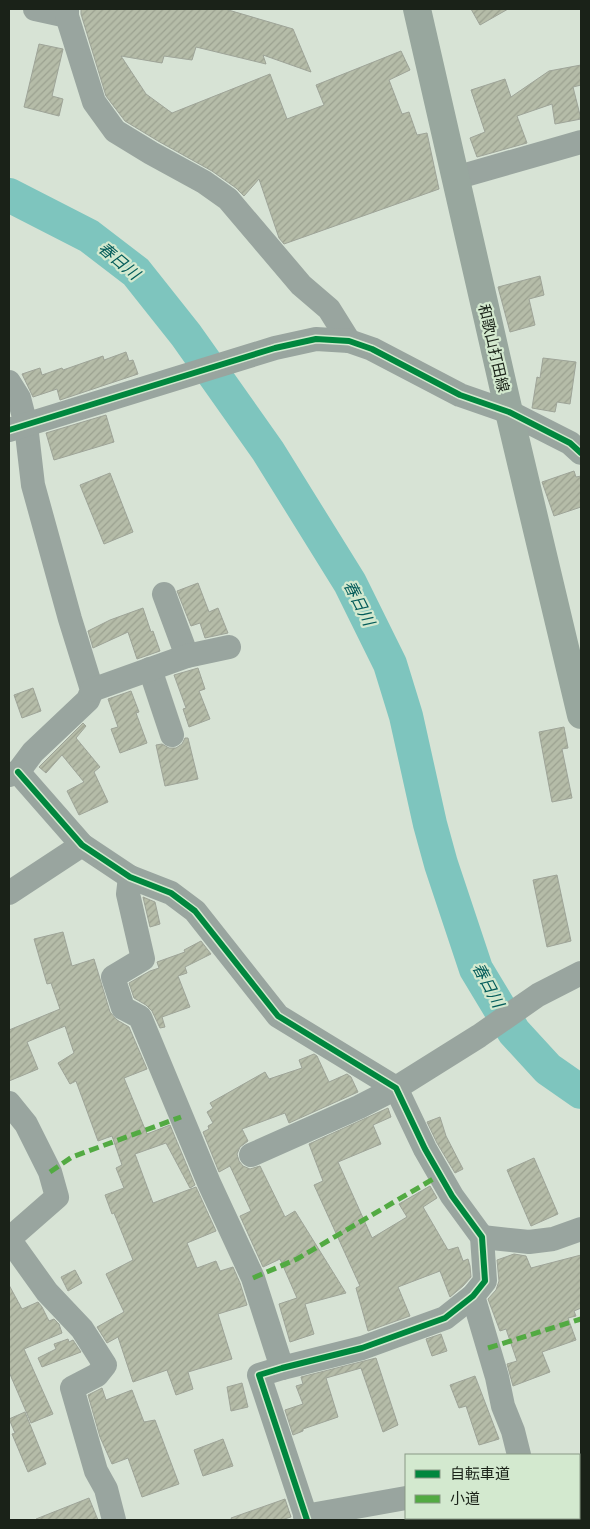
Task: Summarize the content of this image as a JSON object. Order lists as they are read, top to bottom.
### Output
{
  "streets": {
    "main road": ["和歌山打田線"]
  },
  "water": ["春日川"],
  "legend": ["自転車道", "小道"]
}
